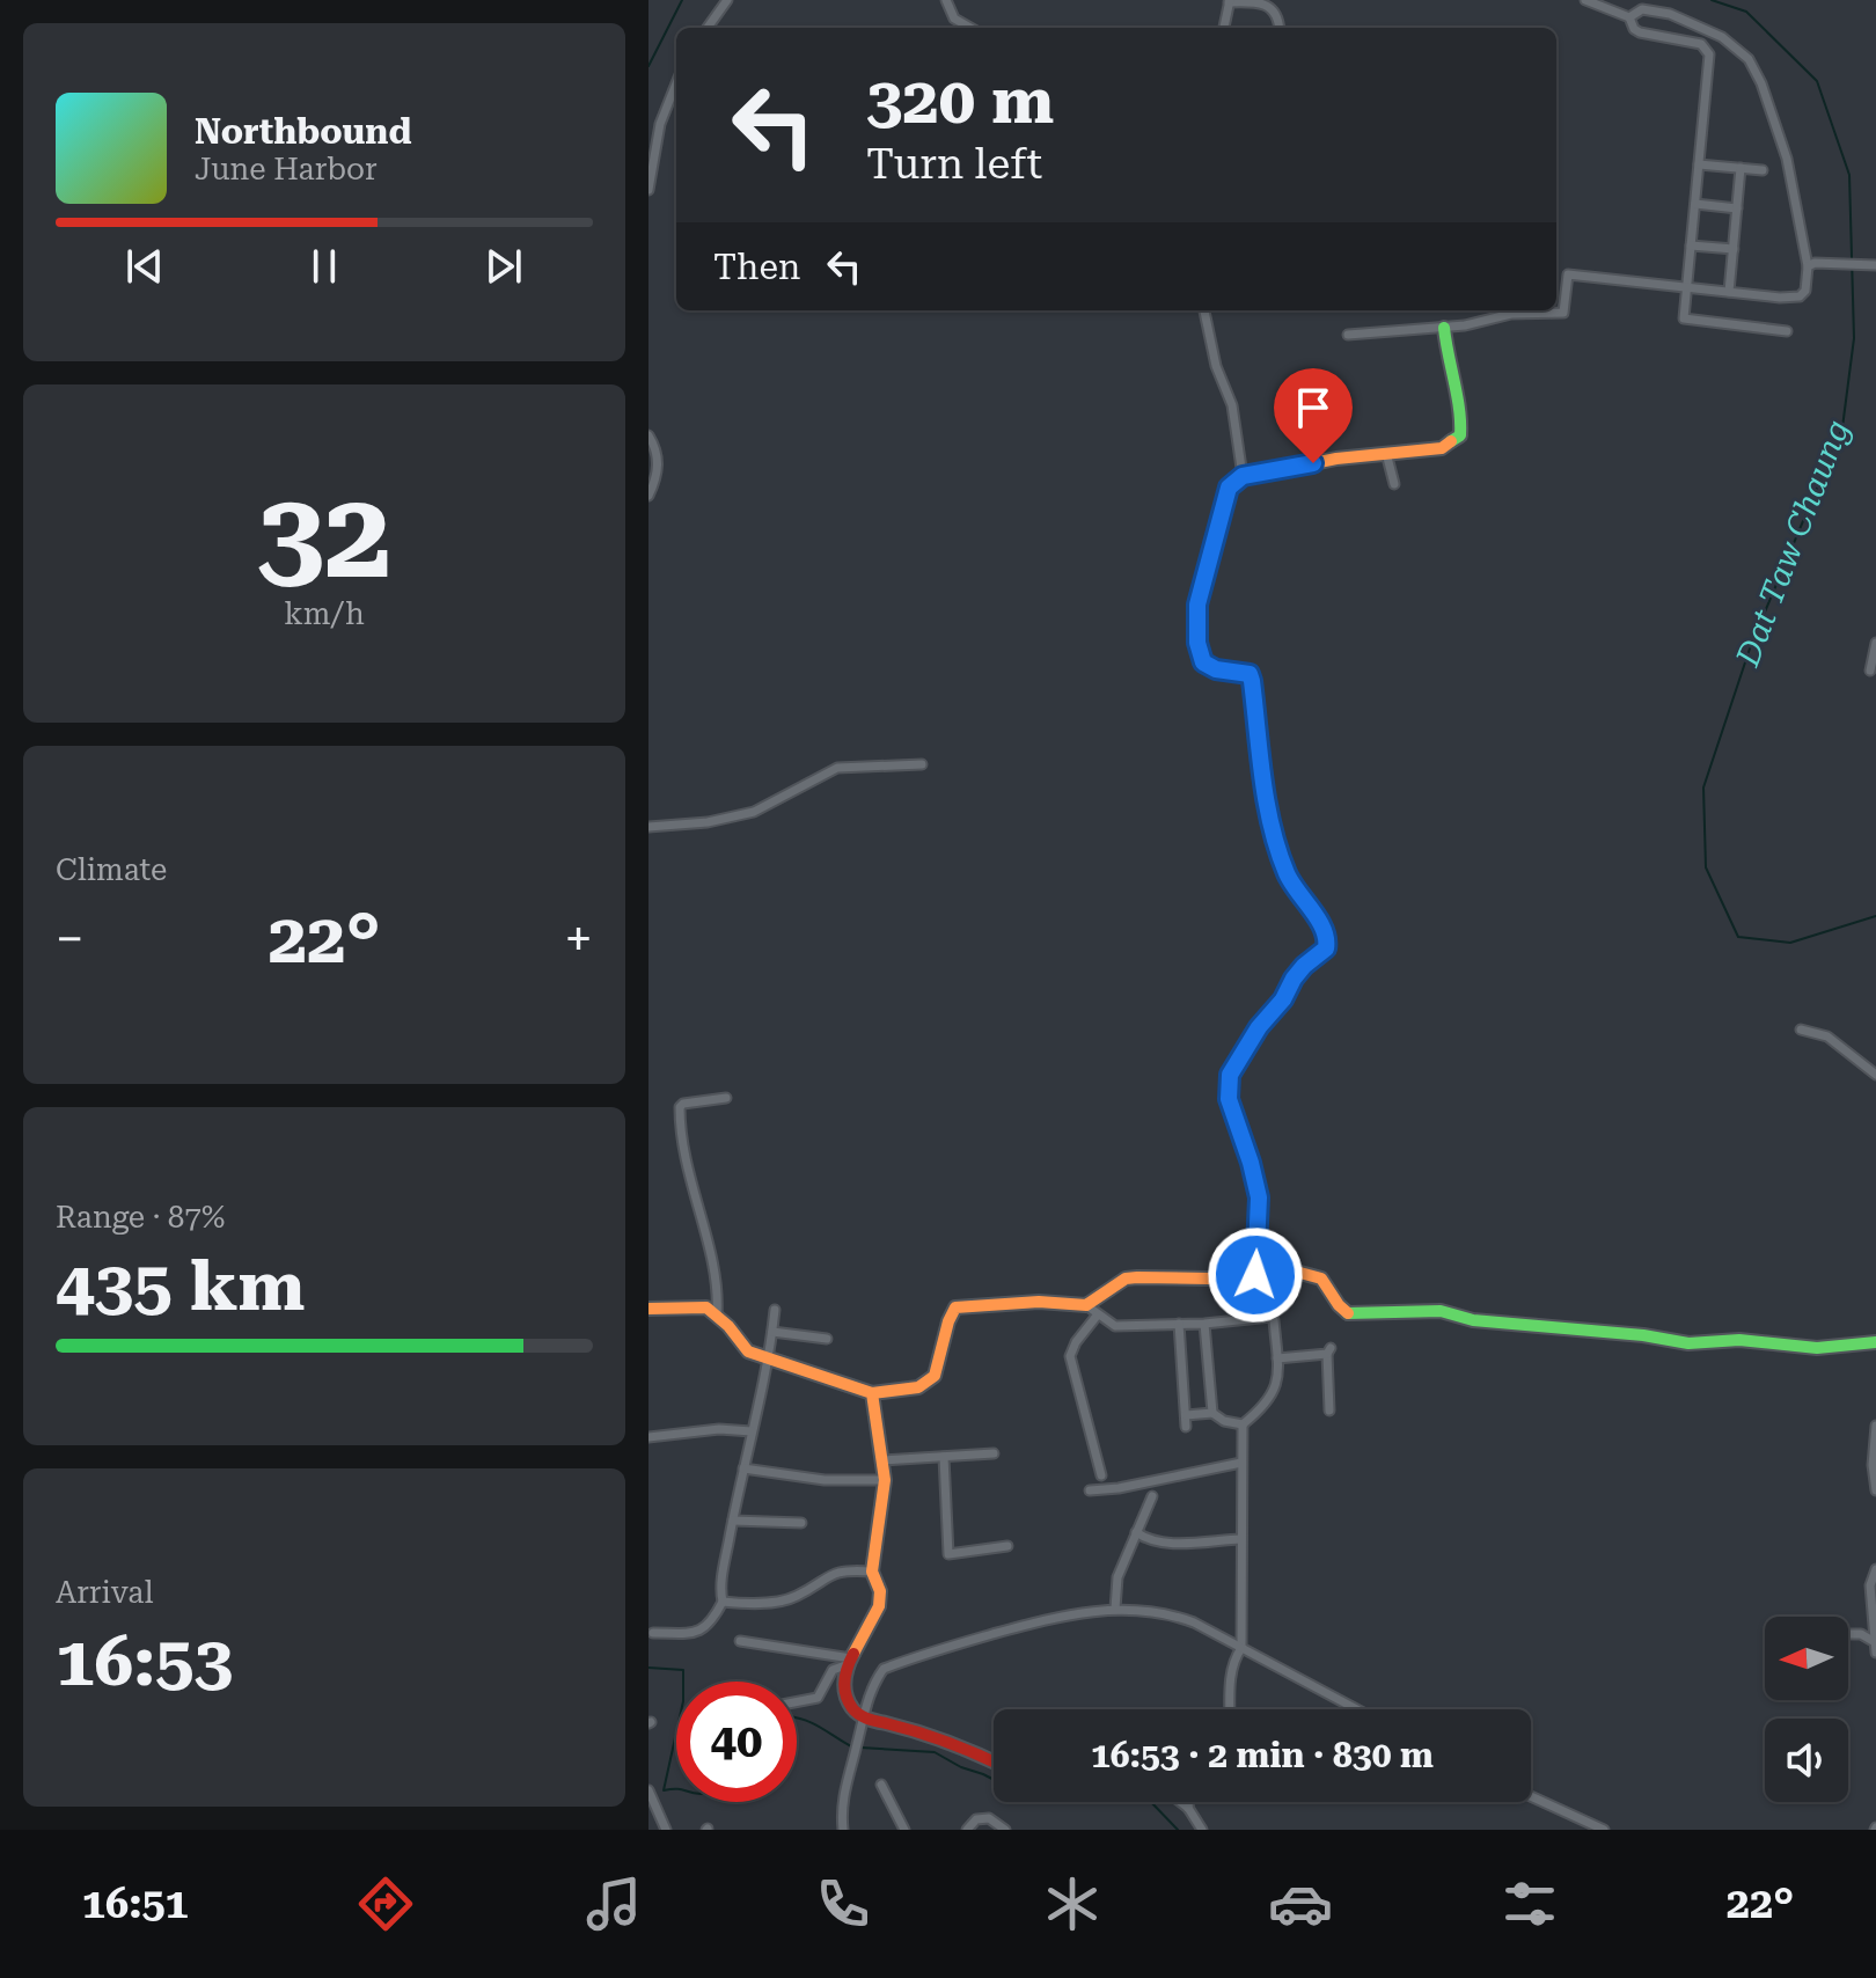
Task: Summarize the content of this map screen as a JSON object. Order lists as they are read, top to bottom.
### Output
{
  "water": ["Dat Taw Chaung"],
  "north": "left",
  "page": {
    "turn": ["320 m", "Turn left"],
    "song": ["Northbound", "June Harbor"],
    "then": "Then",
    "tile": [
      ["32", "km/h"],
      "Climate",
      ["Range · 87%", "435 km"],
      ["Arrival", "16:53"]
    ],
    "heat": ["−", "22°", "+"],
    "limit": "40",
    "trip": "16:53 · 2 min · 830 m",
    "tabs": ["16:51", "22°"]
  }
}
